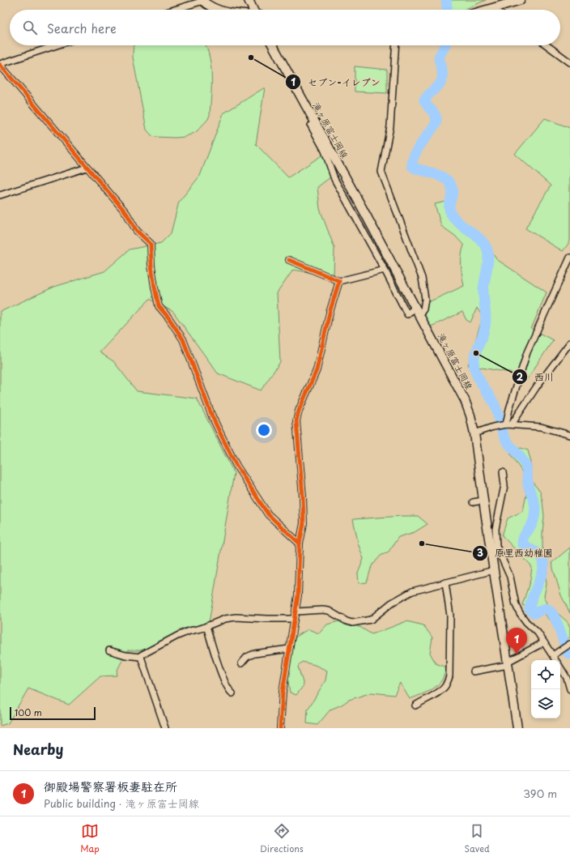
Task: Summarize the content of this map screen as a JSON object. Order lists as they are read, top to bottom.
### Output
{
  "streets": {
    "main road": ["滝ヶ原富士岡線"]
  },
  "places": ["セブン-イレブン", "西川", "原里西幼稚園"],
  "scale_bar": "100 m",
  "page": {
    "search": "Search here",
    "pins": "1",
    "scale": "100 m",
    "heading": "Nearby",
    "list": [
      {
        "mark": "1",
        "name": "御殿場警察署板妻駐在所",
        "note": "Public building · 滝ヶ原富士岡線",
        "value": "390 m"
      }
    ],
    "nav": ["Map", "Directions", "Saved"]
  }
}
